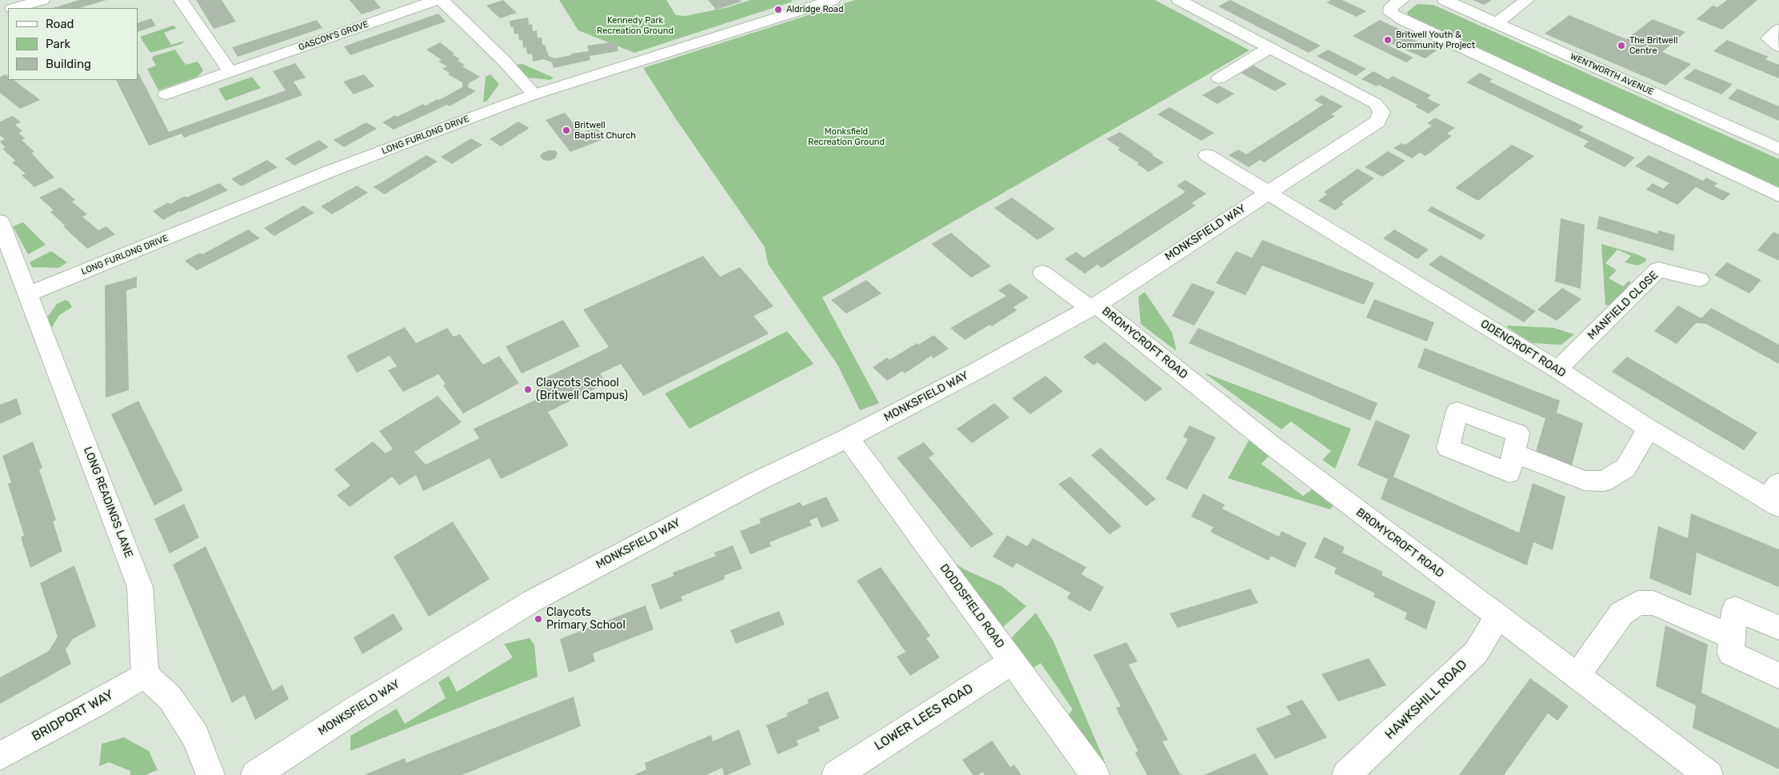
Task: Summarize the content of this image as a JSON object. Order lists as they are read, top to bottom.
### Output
{
  "streets": {
    "street": [
      "GASCON'S GROVE",
      "WENTWORTH AVENUE",
      "LONG FURLONG DRIVE",
      "MONKSFIELD WAY",
      "MANFIELD CLOSE",
      "BROMYCROFT ROAD",
      "ODENCROFT ROAD",
      "LONG READINGS LANE",
      "DODDSFIELD ROAD",
      "HAWKSHILL ROAD",
      "BRIDPORT WAY",
      "LOWER LEES ROAD"
    ]
  },
  "crossings": [
    ["LONG FURLONG DRIVE", "LONG READINGS LANE"],
    ["MONKSFIELD WAY", "BROMYCROFT ROAD"],
    ["MONKSFIELD WAY", "ODENCROFT ROAD"],
    ["MONKSFIELD WAY", "DODDSFIELD ROAD"],
    ["MANFIELD CLOSE", "ODENCROFT ROAD"],
    ["BROMYCROFT ROAD", "HAWKSHILL ROAD"],
    ["LONG READINGS LANE", "BRIDPORT WAY"],
    ["DODDSFIELD ROAD", "LOWER LEES ROAD"]
  ],
  "parks": ["Kennedy Park Recreation Ground", "Monksfield Recreation Ground"],
  "places": [
    "Aldridge Road",
    "Britwell Youth & Community Project",
    "The Britwell Centre",
    "Britwell Baptist Church",
    "Claycots School (Britwell Campus)",
    "Claycots Primary School"
  ],
  "legend": ["Road", "Park", "Building"]
}
